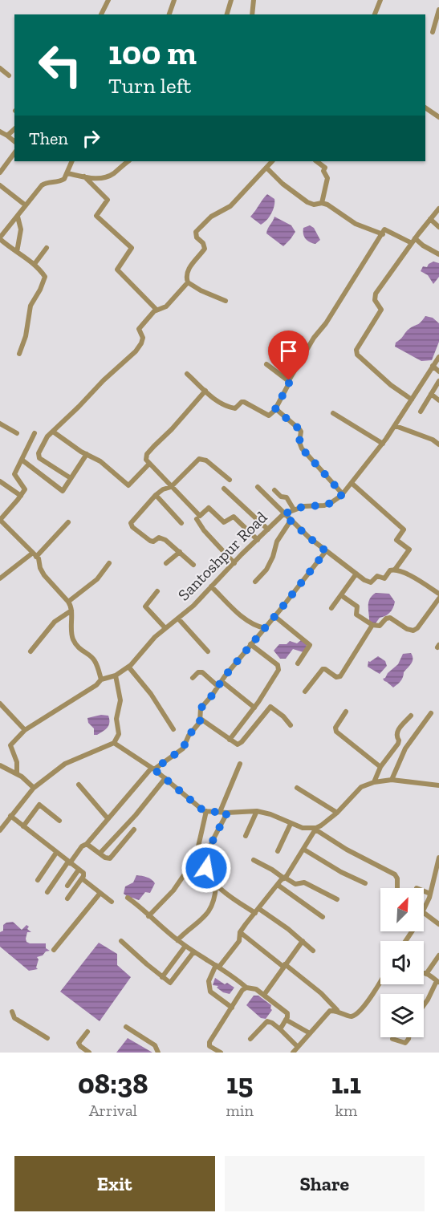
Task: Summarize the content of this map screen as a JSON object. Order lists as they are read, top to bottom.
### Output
{
  "streets": {
    "street": ["Santoshpur Road"]
  },
  "north": "top right",
  "page": {
    "turn": ["100 m", "Turn left"],
    "then": "Then",
    "eta": [
      "08:38",
      "Arrival",
      "15",
      "min",
      "1.1",
      "km"
    ],
    "buttons": ["Exit", "Share"]
  }
}
